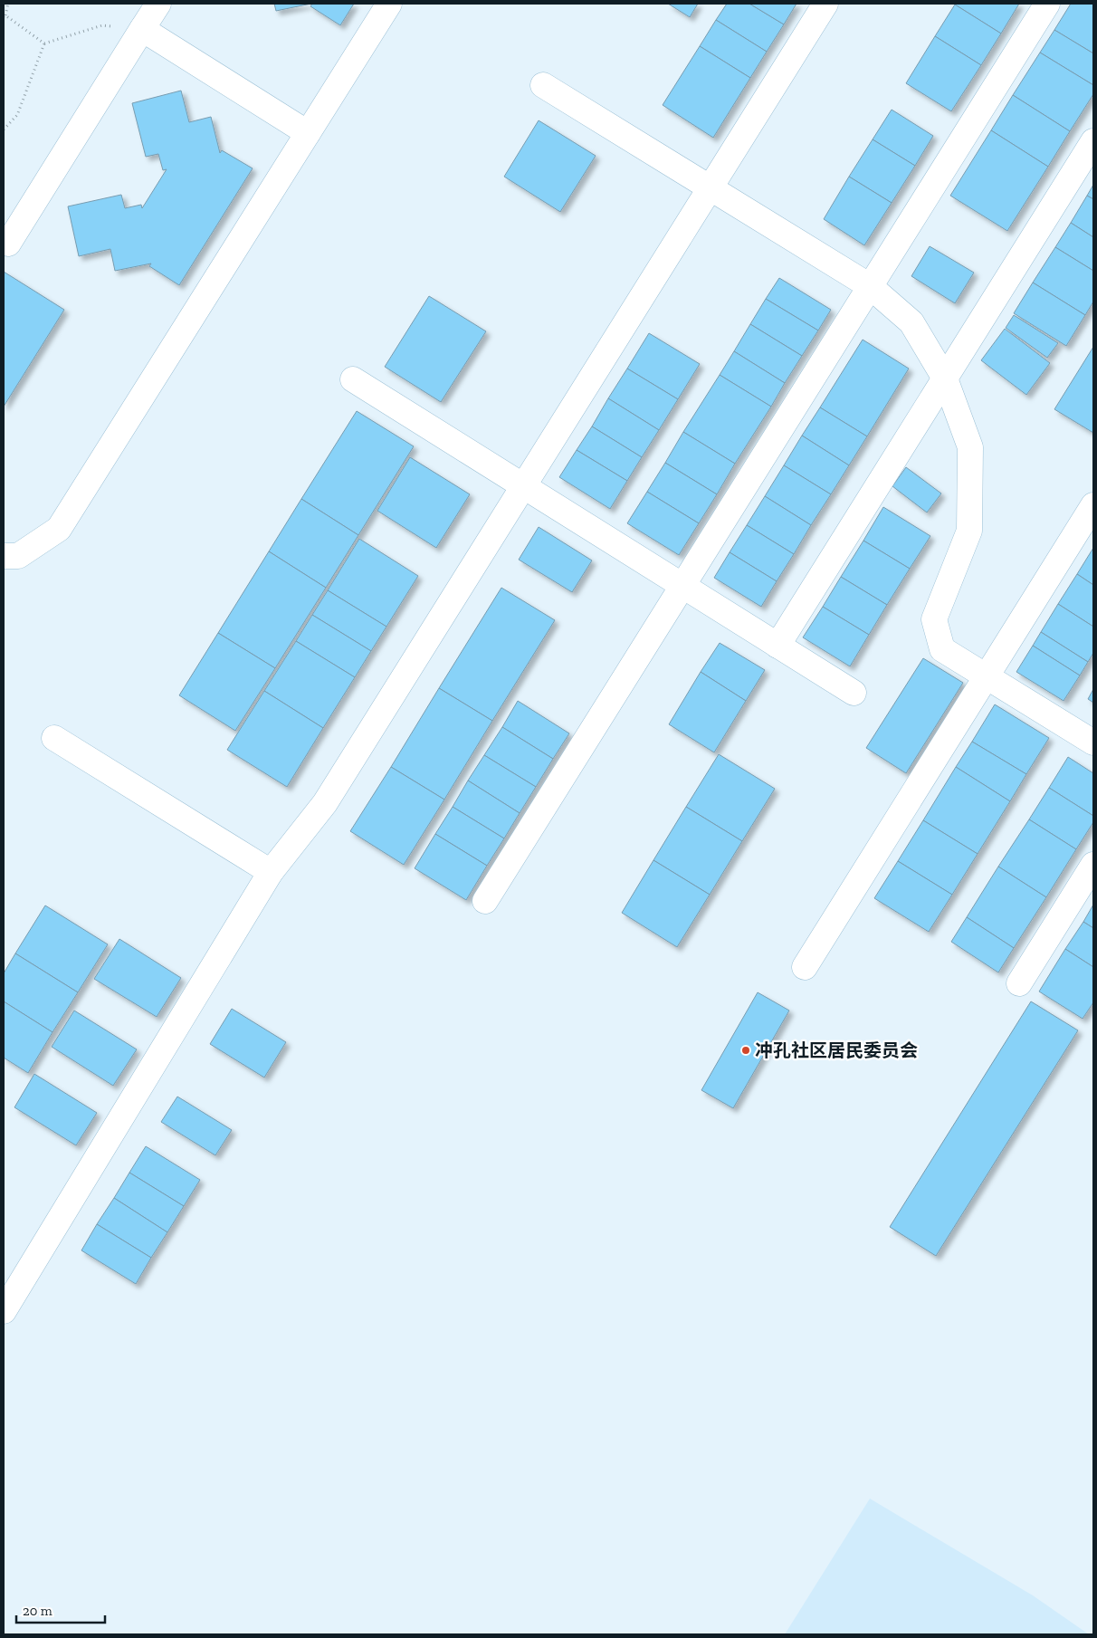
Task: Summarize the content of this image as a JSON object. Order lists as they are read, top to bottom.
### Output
{
  "places": ["冲孔社区居民委员会"],
  "scale_bar": "20 m"
}
